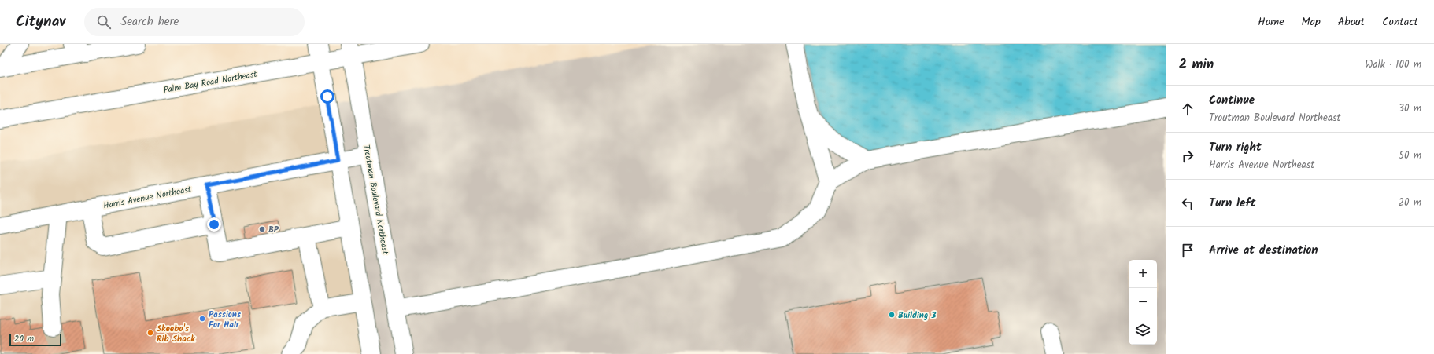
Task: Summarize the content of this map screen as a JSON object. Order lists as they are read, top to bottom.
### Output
{
  "streets": {
    "street": ["Palm Bay Road Northeast", "Harris Avenue Northeast", "Troutman Boulevard Northeast"]
  },
  "crossings": [
    ["Palm Bay Road Northeast", "Troutman Boulevard Northeast"],
    ["Harris Avenue Northeast", "Troutman Boulevard Northeast"]
  ],
  "places": [
    "BP",
    "Building 3",
    "Passions For Hair",
    "Skeebo's Rib Shack"
  ],
  "scale_bar": "20 m",
  "page": {
    "header": "Citynav",
    "search": "Search here",
    "nav": [
      "Home",
      "Map",
      "About",
      "Contact"
    ],
    "heading": ["2 min", "Walk · 100 m"],
    "list": [
      ["Continue", "Troutman Boulevard Northeast", "30 m"],
      ["Turn right", "Harris Avenue Northeast", "50 m"],
      ["Turn left", "20 m"],
      "Arrive at destination"
    ],
    "map_buttons": ["+", "−"],
    "scale": "20 m"
  }
}
